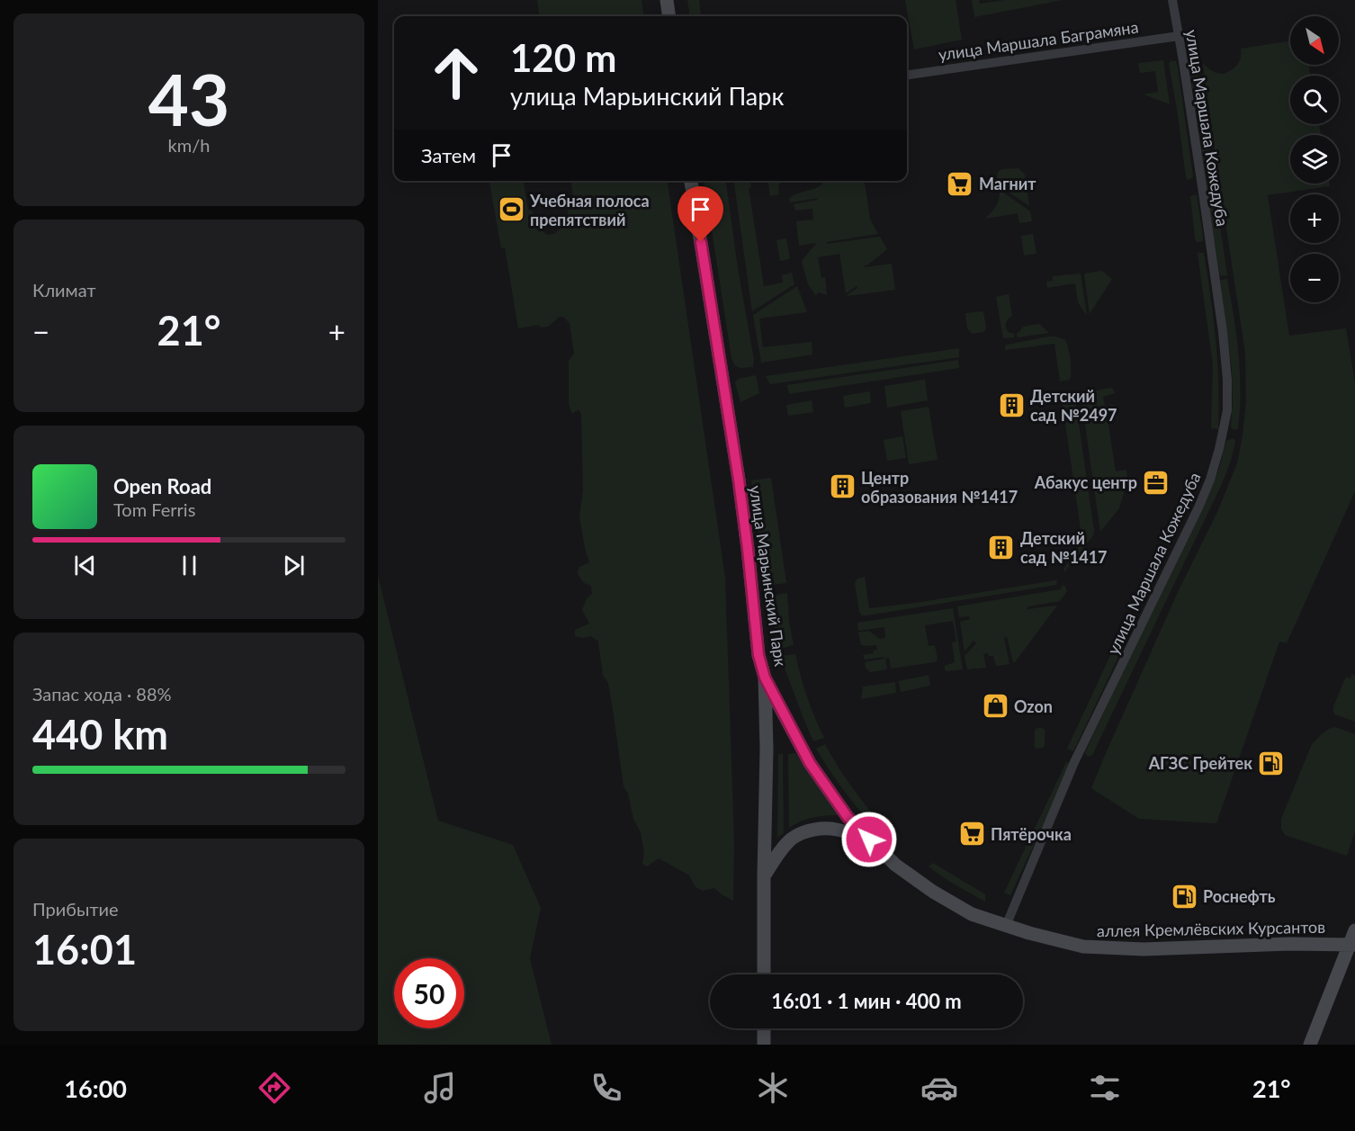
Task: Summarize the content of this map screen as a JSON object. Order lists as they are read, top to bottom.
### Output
{
  "streets": {
    "main road": ["улица Марьинский Парк", "аллея Кремлёвских Курсантов"],
    "street": ["улица Маршала Баграмяна", "улица Маршала Кожедуба"]
  },
  "crossings": [
    ["улица Маршала Баграмяна", "улица Маршала Кожедуба"],
    ["улица Маршала Кожедуба", "аллея Кремлёвских Курсантов"],
    ["улица Марьинский Парк", "аллея Кремлёвских Курсантов"]
  ],
  "places": {
    "supermarket": ["Магнит", "Пятёрочка"],
    "sports": ["Учебная полоса препятствий"],
    "building": ["Детский сад №2497", "Центр образования №1417", "Детский сад №1417"],
    "office": ["Абакус центр"],
    "shop": ["Ozon"],
    "fuel station": ["АГЗС Грейтек", "Роснефть"]
  },
  "north": "bottom right",
  "page": {
    "tile": [
      ["43", "km/h"],
      "Климат",
      ["Запас хода · 88%", "440 km"],
      ["Прибытие", "16:01"]
    ],
    "map_buttons": ["+", "−"],
    "turn": ["120 m", "улица Марьинский Парк"],
    "then": "Затем",
    "heat": ["−", "21°", "+"],
    "song": ["Open Road", "Tom Ferris"],
    "limit": "50",
    "trip": "16:01 · 1 мин · 400 m",
    "tabs": ["16:00", "21°"]
  }
}
